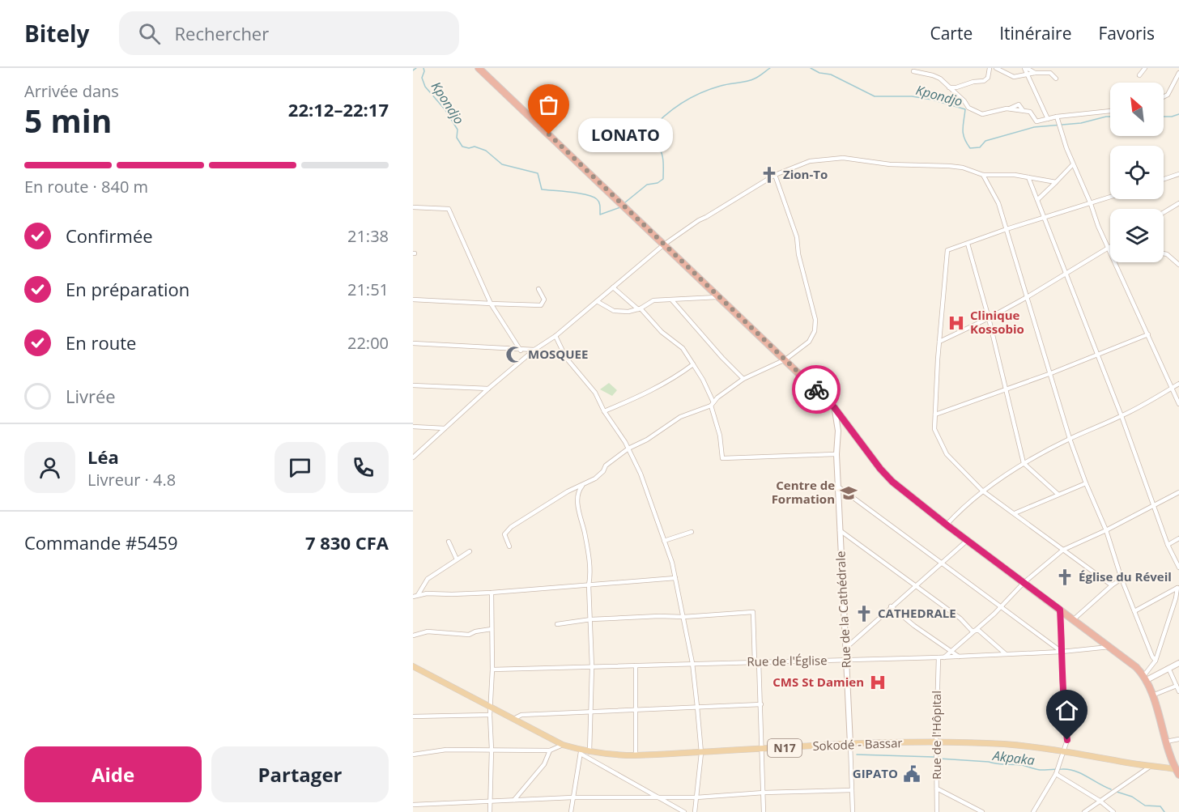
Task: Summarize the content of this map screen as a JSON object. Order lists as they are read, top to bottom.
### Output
{
  "streets": {
    "main road": ["Sokodé - Bassar", "N17"],
    "street": ["Rue de la Cathédrale", "Rue de l'Église", "Rue de l'Hôpital"]
  },
  "crossings": [
    ["Rue de la Cathédrale", "Rue de l'Église"],
    ["Rue de la Cathédrale", "Sokodé - Bassar"],
    ["Rue de l'Église", "Rue de l'Hôpital"],
    ["Rue de l'Hôpital", "Sokodé - Bassar"]
  ],
  "water": ["Kpondjo", "Akpaka"],
  "places": {
    "other": ["LONATO"],
    "church": ["Zion-To", "Église du Réveil", "CATHEDRALE"],
    "hospital": ["Clinique Kossobio", "CMS St Damien"],
    "mosque": ["MOSQUEE"],
    "school or university": ["Centre de Formation"],
    "public building": ["GIPATO"]
  },
  "north": "top left",
  "page": {
    "header": "Bitely",
    "search": "Rechercher",
    "nav": ["Carte", "Itinéraire", "Favoris"],
    "heading": ["5 min", "Arrivée dans", "22:12–22:17"],
    "panel": [
      "Léa",
      "Livreur · 4.8",
      "Commande #5459",
      "7 830 CFA"
    ],
    "bubble": "LONATO",
    "bar": "En route · 840 m",
    "list": [
      ["Confirmée", "21:38"],
      ["En préparation", "21:51"],
      ["En route", "22:00"],
      "Livrée"
    ],
    "buttons": ["Aide", "Partager"]
  }
}
